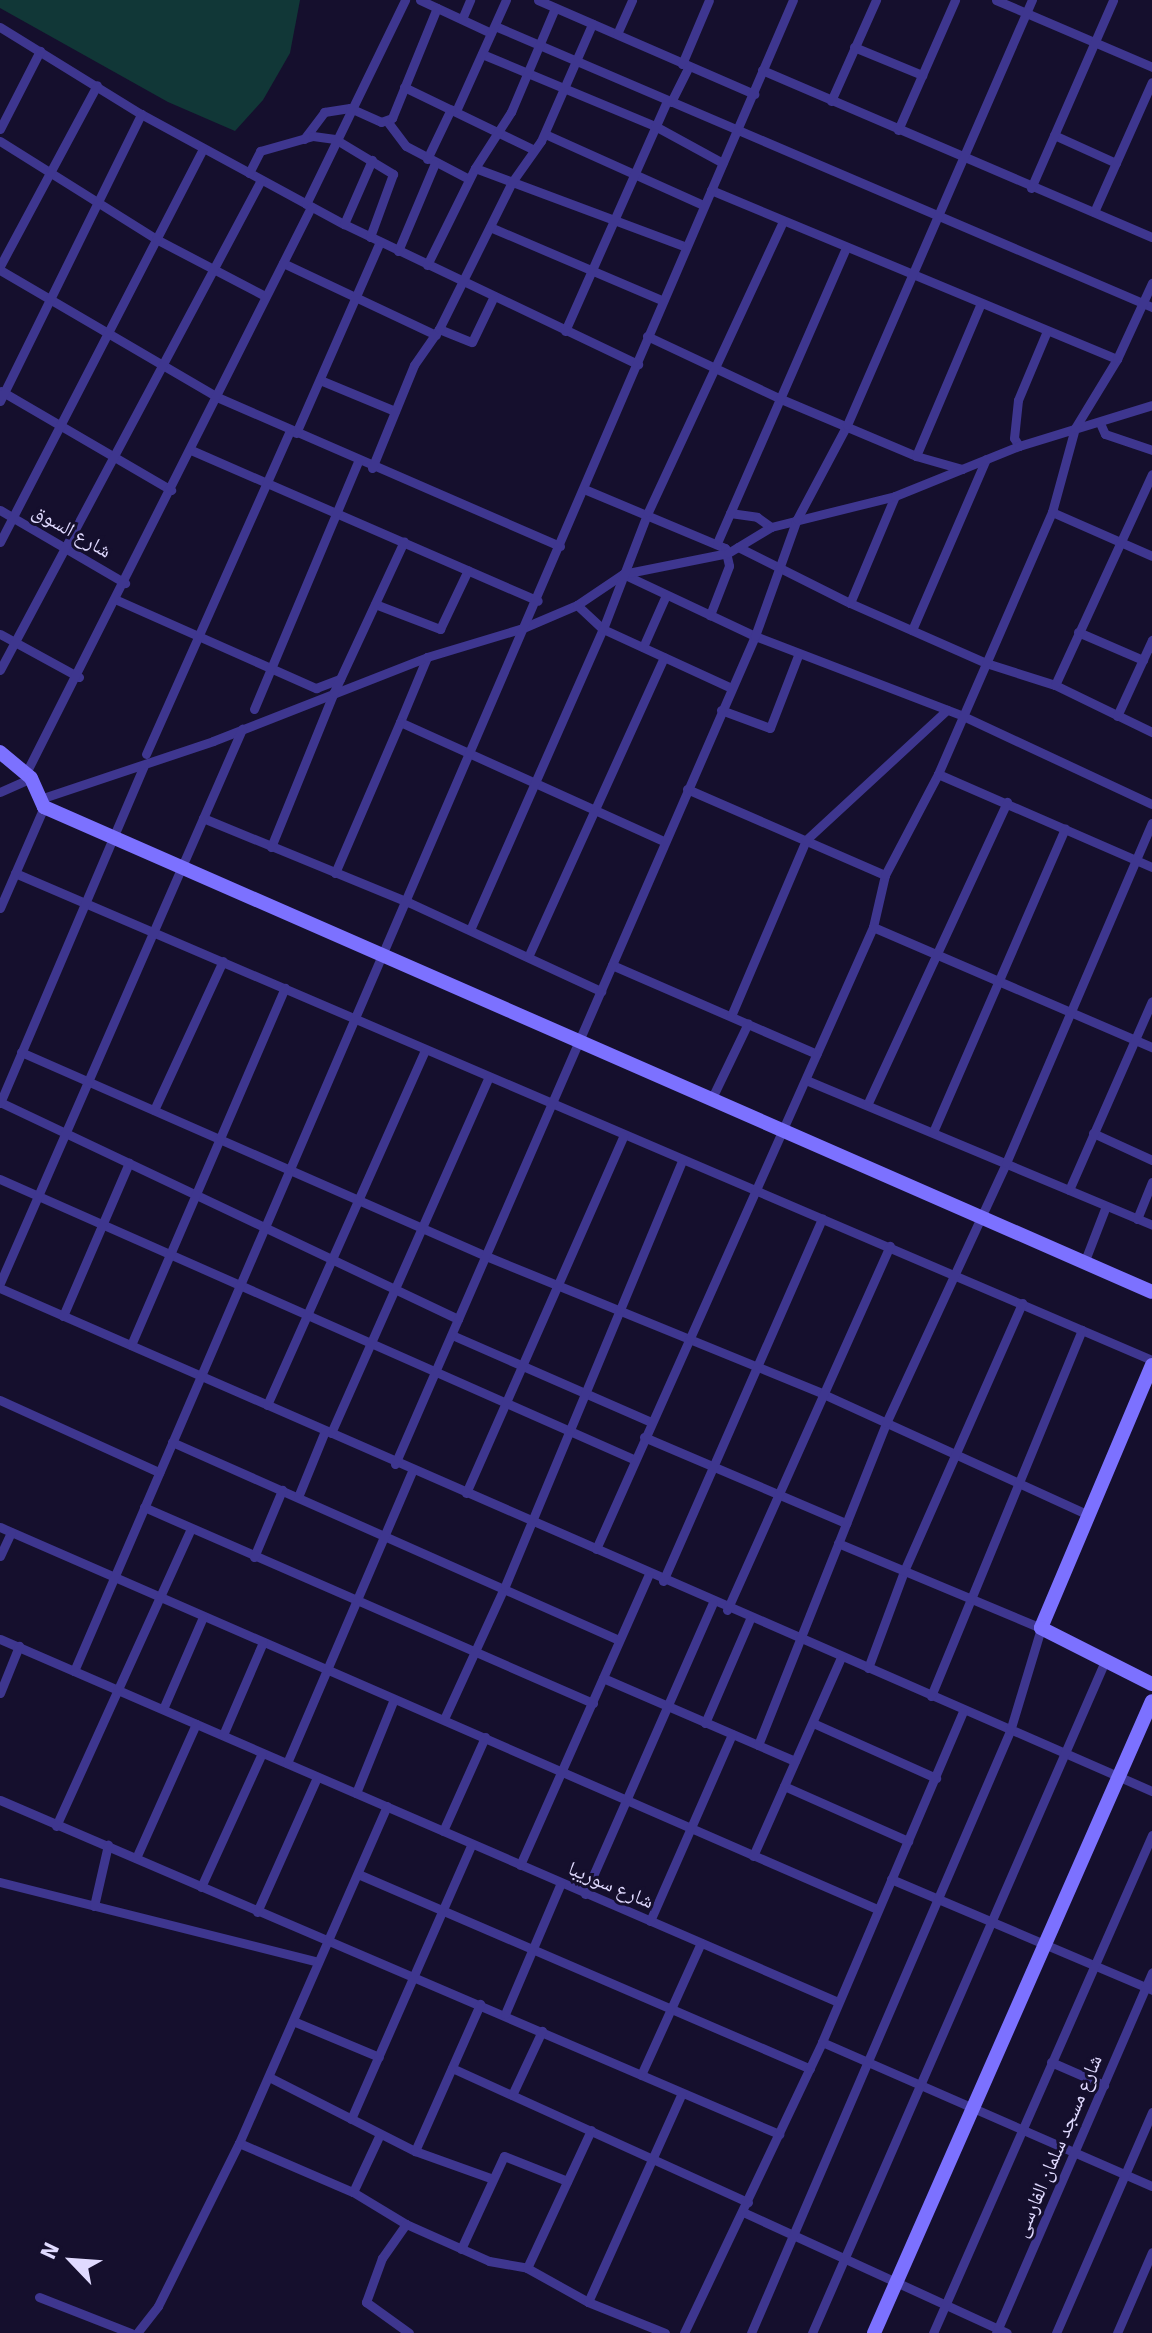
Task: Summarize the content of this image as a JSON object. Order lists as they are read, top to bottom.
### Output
{
  "streets": {
    "street": ["شارع السوق", "شارع سوريبا", "شارع مسجد سلمان الفارسى"]
  },
  "north": "top left"
}
